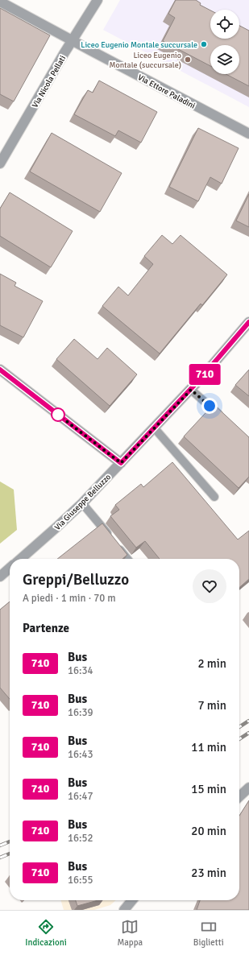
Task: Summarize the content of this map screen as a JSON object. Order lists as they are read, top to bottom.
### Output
{
  "streets": {
    "street": ["Via Nicola Pellati", "Via Ettore Paladini", "Via Giuseppe Belluzzo"]
  },
  "crossings": [
    ["Via Nicola Pellati", "Via Ettore Paladini"]
  ],
  "places": ["Liceo Eugenio Montale succursale", "Liceo Eugenio Montale (succursale)"],
  "lines": ["bus line 710"],
  "page": {
    "on_map": "710",
    "heading": [
      ["Greppi/Belluzzo", "A piedi · 1 min · 70 m"],
      "Partenze"
    ],
    "list": [
      {
        "mark": "710",
        "name": "Bus",
        "note": "16:34",
        "value": "2 min"
      },
      {
        "mark": "710",
        "name": "Bus",
        "note": "16:39",
        "value": "7 min"
      },
      {
        "mark": "710",
        "name": "Bus",
        "note": "16:43",
        "value": "11 min"
      },
      {
        "mark": "710",
        "name": "Bus",
        "note": "16:47",
        "value": "15 min"
      },
      {
        "mark": "710",
        "name": "Bus",
        "note": "16:52",
        "value": "20 min"
      },
      {
        "mark": "710",
        "name": "Bus",
        "note": "16:55",
        "value": "23 min"
      }
    ],
    "tabs": ["Indicazioni", "Mappa", "Biglietti"]
  }
}
